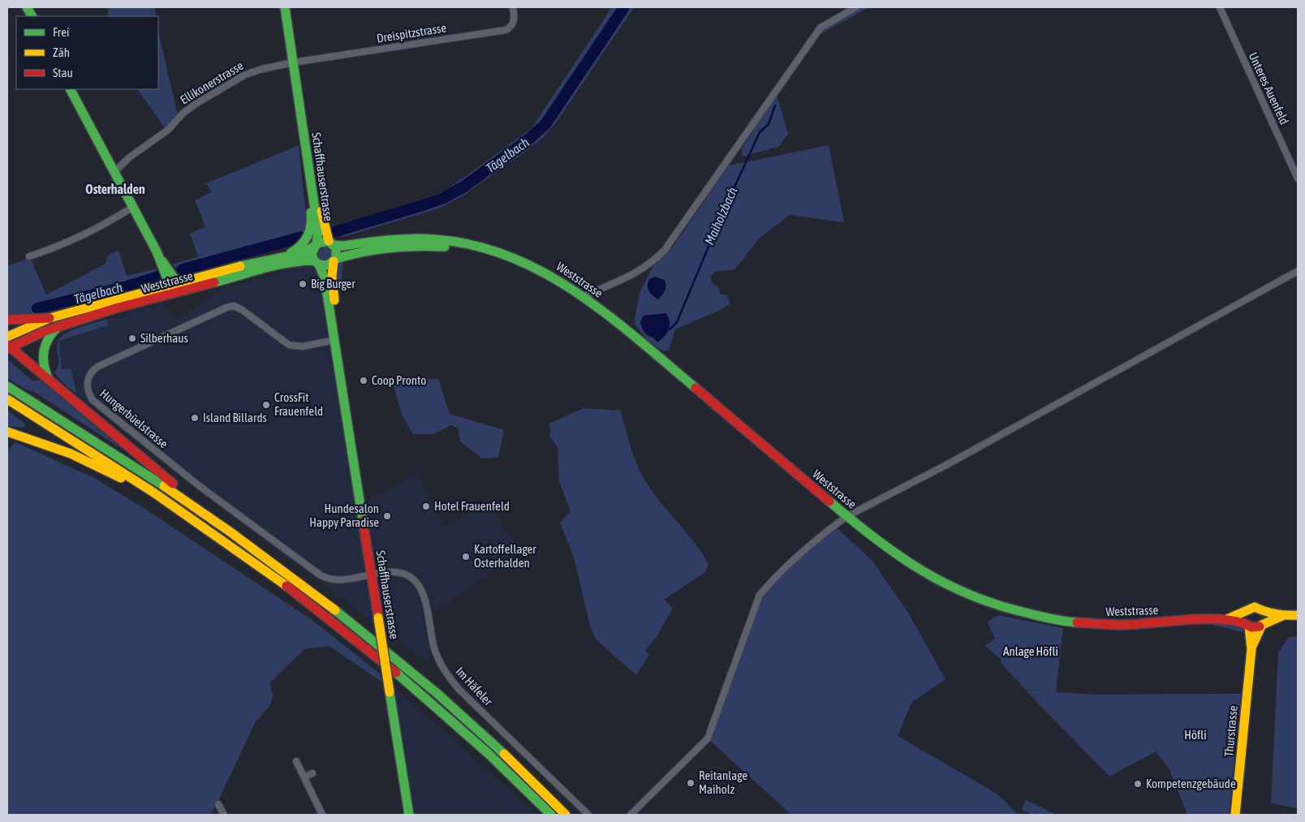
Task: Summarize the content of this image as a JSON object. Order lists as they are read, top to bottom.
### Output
{
  "streets": {
    "main road": ["Schaffhauserstrasse", "Weststrasse", "Thurstrasse"],
    "street": [
      "Dreispitzstrasse",
      "Ellikonerstrasse",
      "Unteres Auenfeld",
      "Hungerbüelstrasse",
      "Im Häfeler"
    ]
  },
  "crossings": [
    ["Dreispitzstrasse", "Ellikonerstrasse"],
    ["Dreispitzstrasse", "Schaffhauserstrasse"],
    ["Ellikonerstrasse", "Schaffhauserstrasse"],
    ["Schaffhauserstrasse", "Weststrasse"],
    ["Schaffhauserstrasse", "Hungerbüelstrasse"],
    ["Schaffhauserstrasse", "Im Häfeler"],
    ["Weststrasse", "Thurstrasse"],
    ["Hungerbüelstrasse", "Im Häfeler"]
  ],
  "districts": ["Osterhalden"],
  "water": ["Tägelbach", "Maiholzbach"],
  "parks": ["Anlage Höfli", "Höfli"],
  "places": [
    "Big Burger",
    "Silberhaus",
    "Coop Pronto",
    "CrossFit Frauenfeld",
    "Island Billards",
    "Hotel Frauenfeld",
    "Hundesalon Happy Paradise",
    "Kartoffellager Osterhalden",
    "Reitanlage Maiholz",
    "Kompetenzgebäude"
  ],
  "legend": ["Frei", "Zäh", "Stau"]
}
